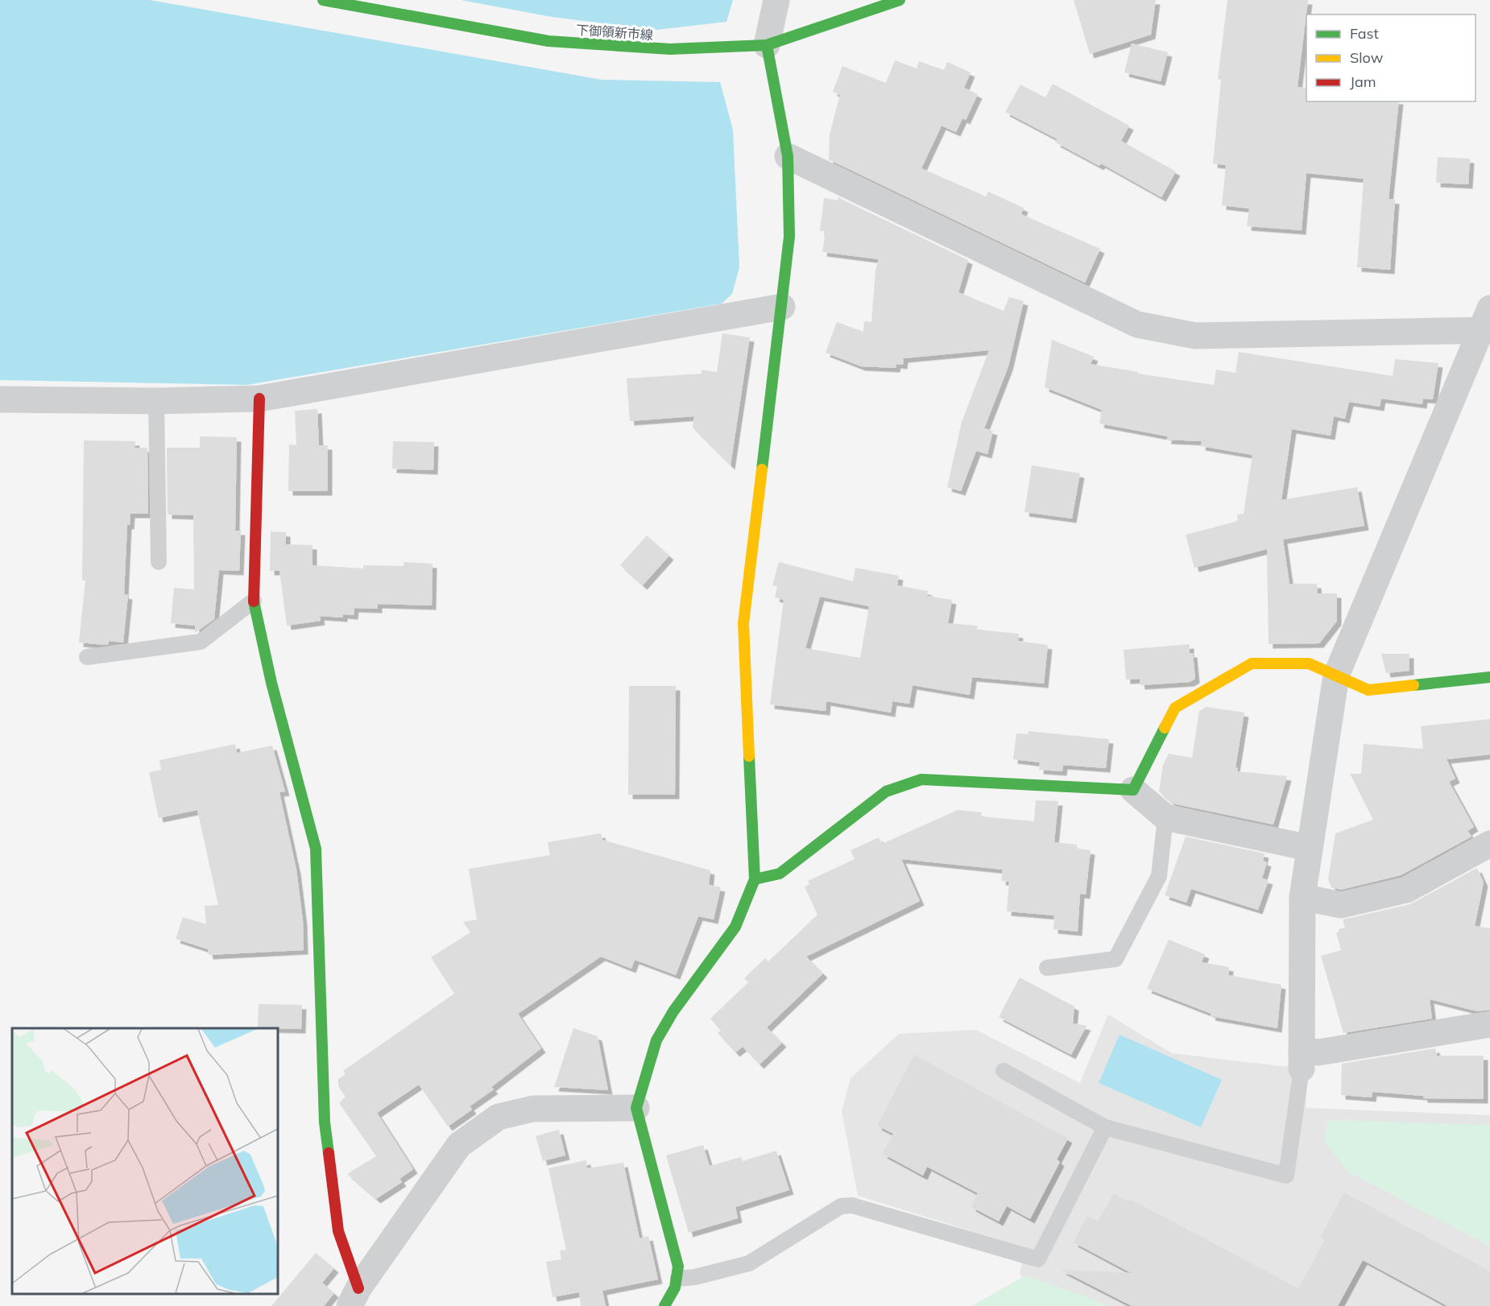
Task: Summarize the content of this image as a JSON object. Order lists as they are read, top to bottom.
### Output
{
  "streets": {
    "street": ["下御領新市線"]
  },
  "legend": ["Fast", "Slow", "Jam"]
}
